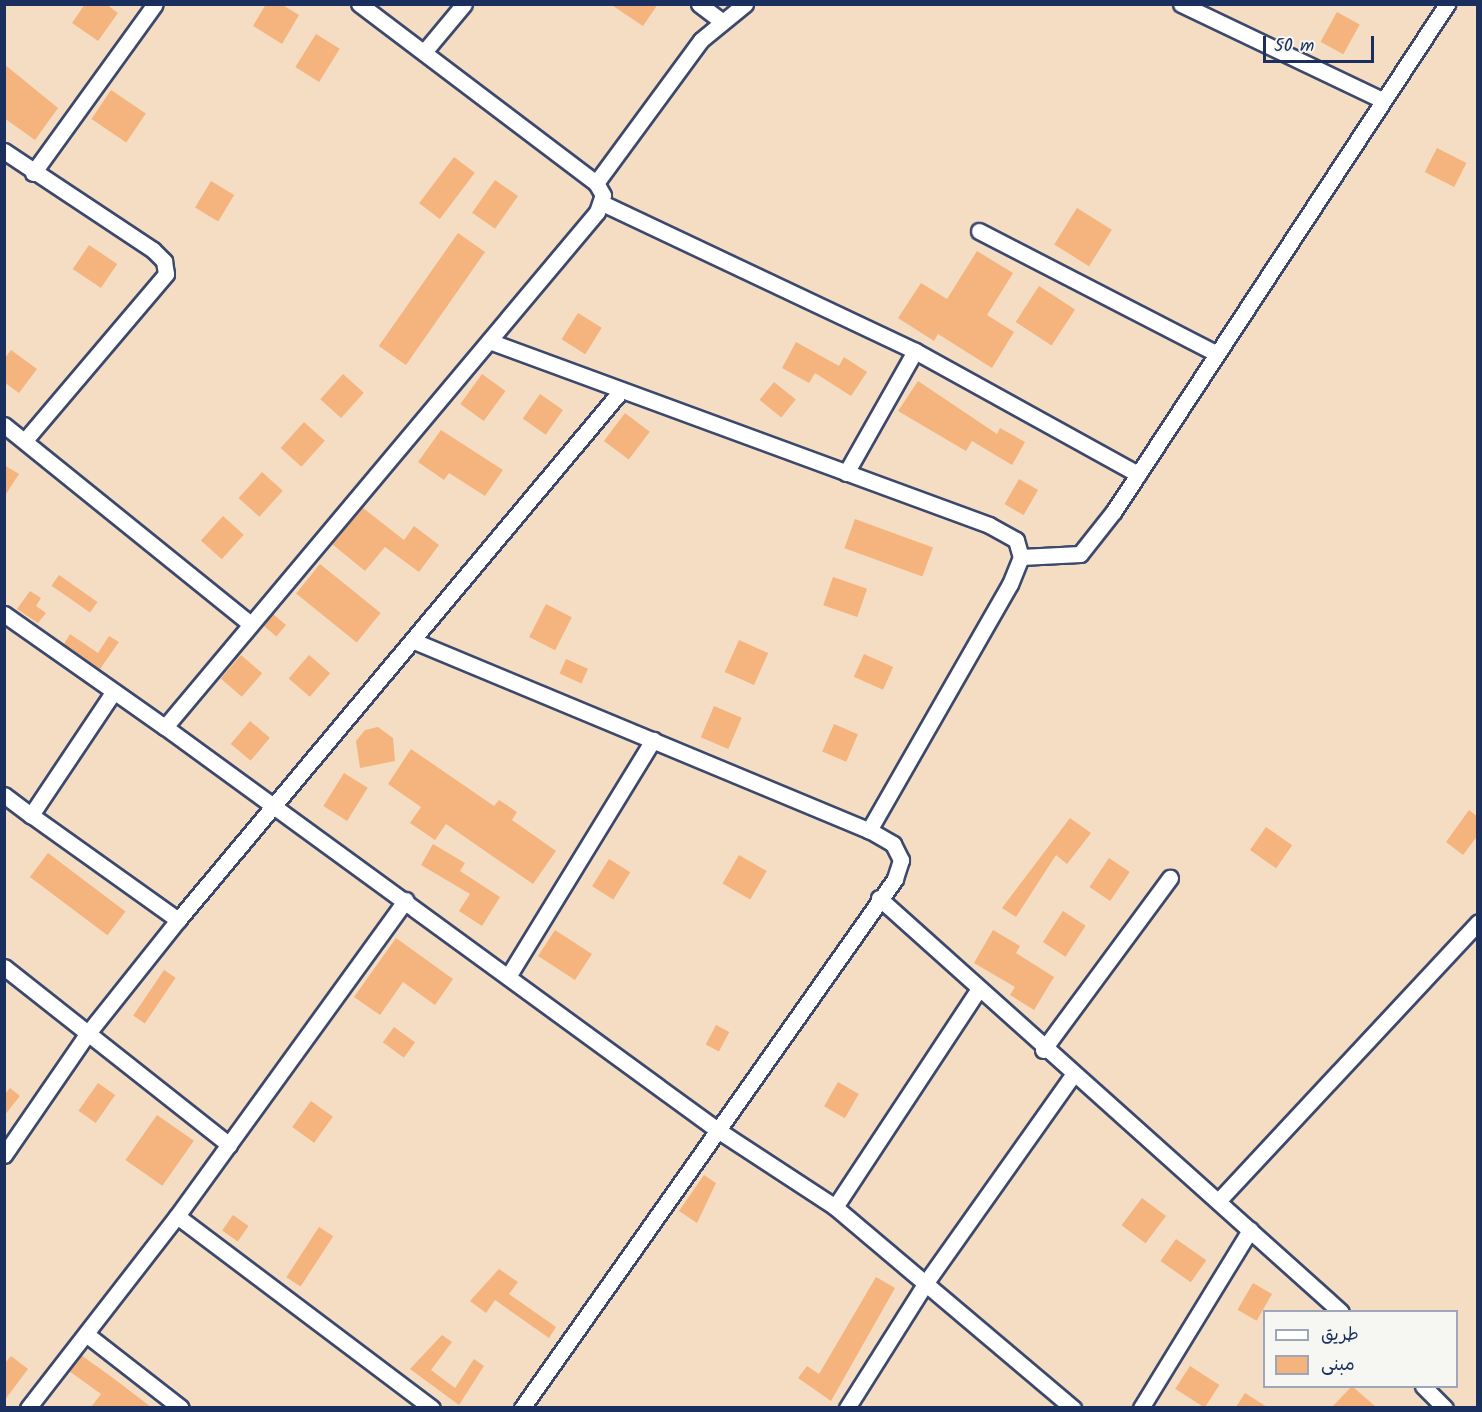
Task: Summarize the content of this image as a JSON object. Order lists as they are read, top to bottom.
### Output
{
  "legend": ["طريق", "مبنى"],
  "scale_bar": "50 m"
}
